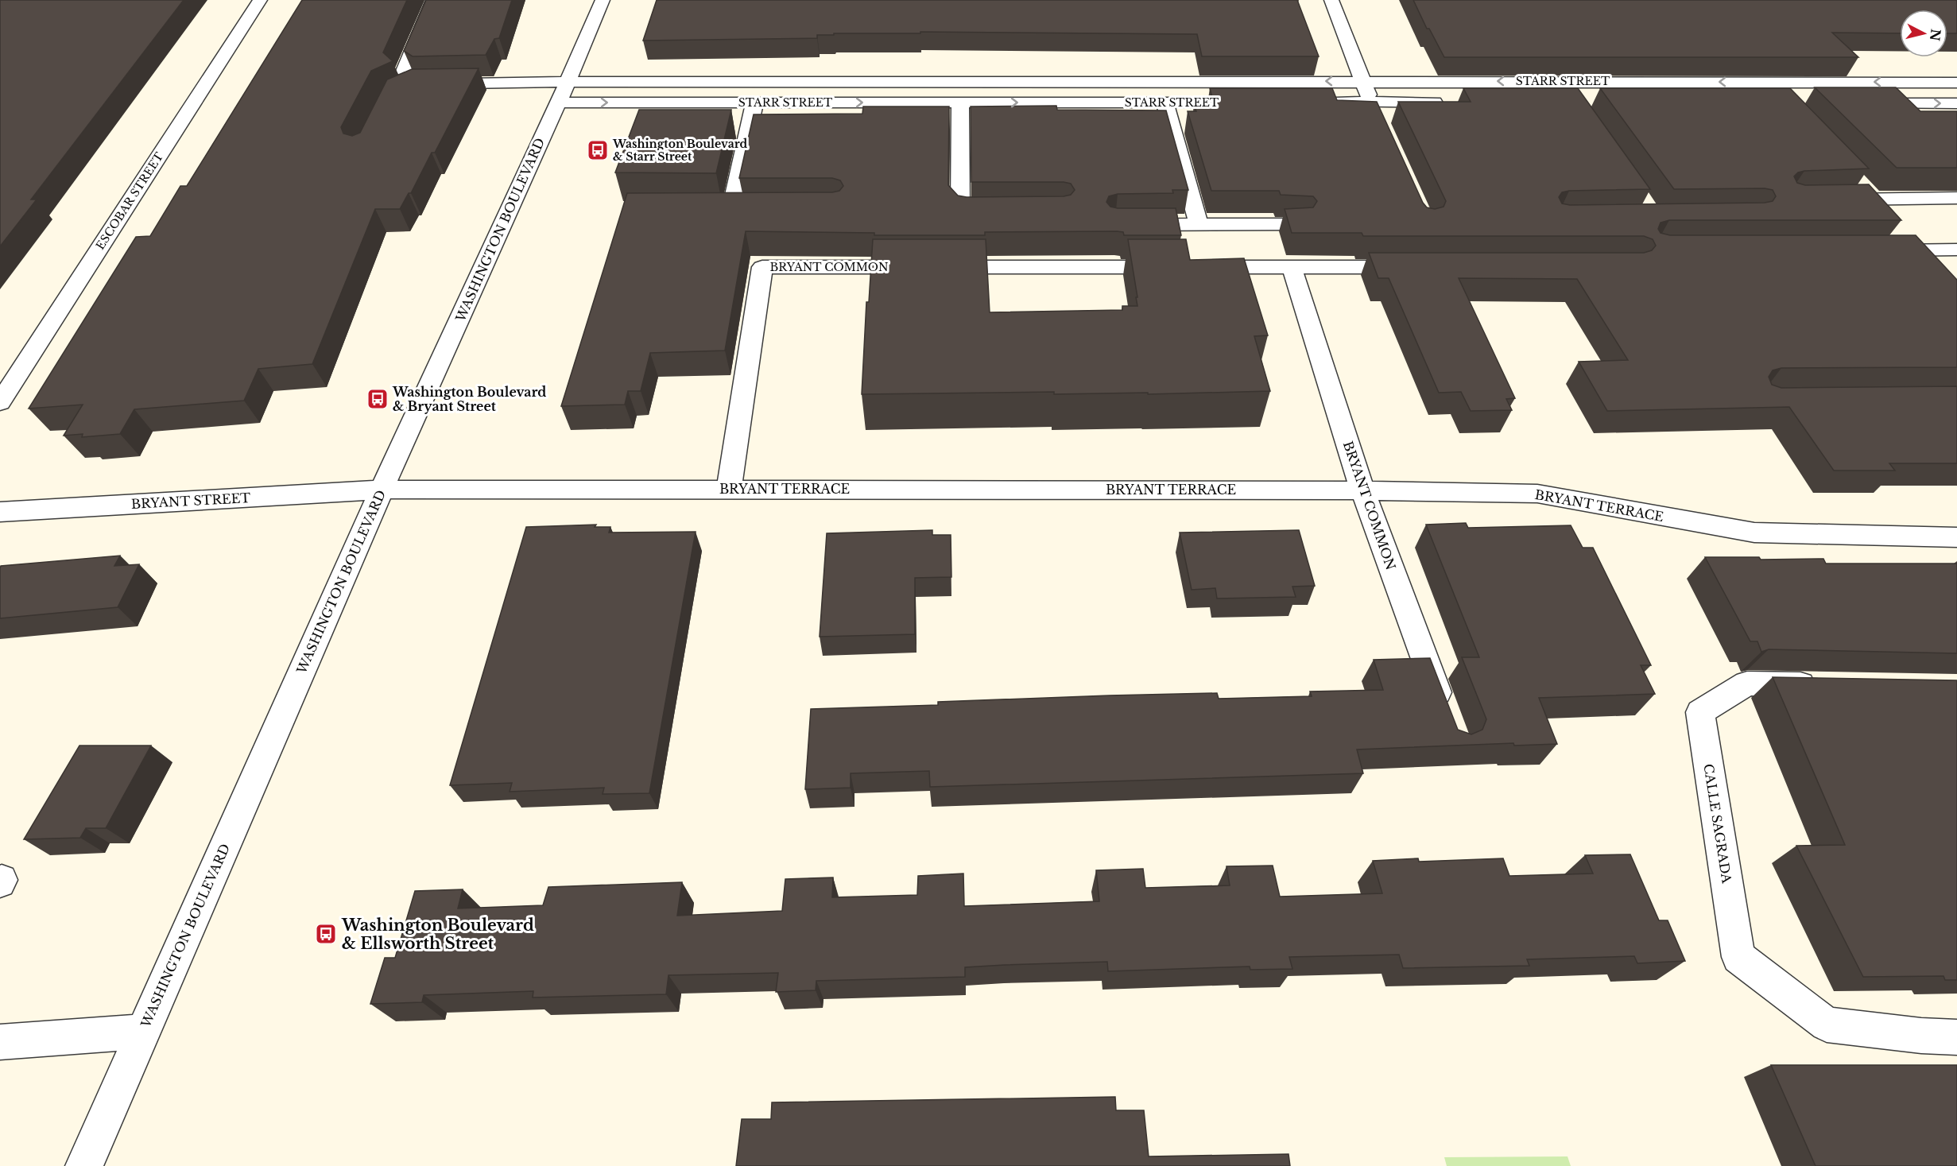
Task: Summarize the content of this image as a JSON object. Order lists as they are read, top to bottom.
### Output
{
  "streets": {
    "street": [
      "STARR STREET",
      "ESCOBAR STREET",
      "WASHINGTON BOULEVARD",
      "BRYANT COMMON",
      "BRYANT TERRACE",
      "BRYANT STREET",
      "CALLE SAGRADA"
    ]
  },
  "crossings": [
    ["STARR STREET", "WASHINGTON BOULEVARD"],
    ["WASHINGTON BOULEVARD", "BRYANT TERRACE"],
    ["WASHINGTON BOULEVARD", "BRYANT STREET"],
    ["BRYANT COMMON", "BRYANT TERRACE"],
    ["BRYANT TERRACE", "BRYANT STREET"]
  ],
  "places": {
    "bus stop": ["Washington Boulevard & Starr Street", "Washington Boulevard & Bryant Street", "Washington Boulevard & Ellsworth Street"]
  },
  "north": "right"
}
